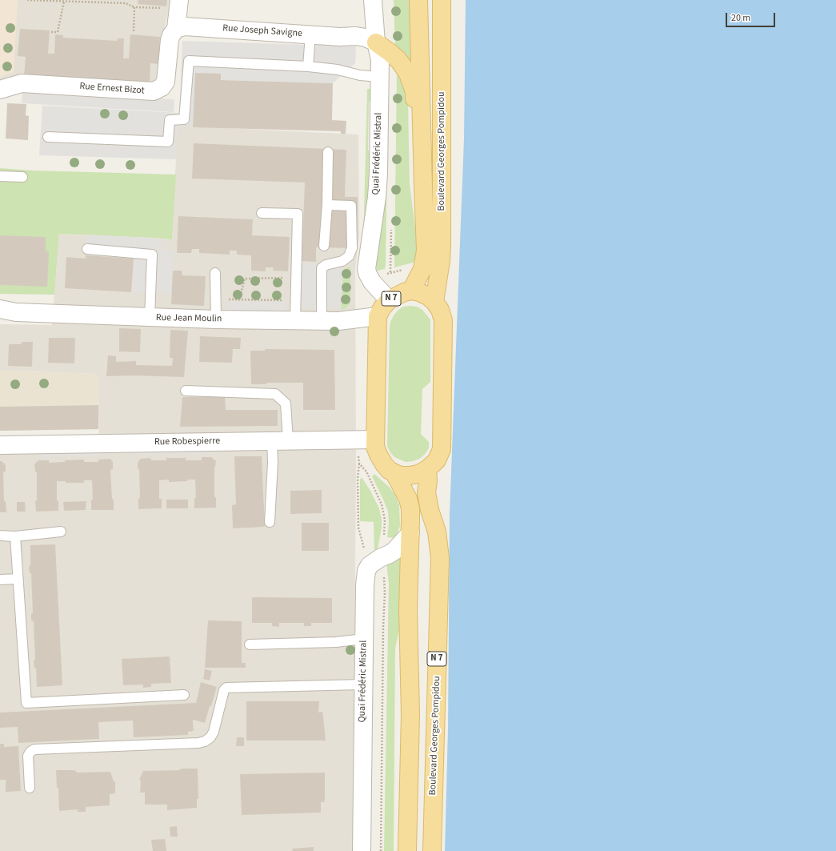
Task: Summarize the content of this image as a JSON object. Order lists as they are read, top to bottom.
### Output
{
  "streets": {
    "main road": ["Boulevard Georges Pompidou", "N 7"],
    "street": [
      "Rue Joseph Savigne",
      "Rue Ernest Bizot",
      "Quai Frédéric Mistral",
      "Rue Jean Moulin",
      "Rue Robespierre"
    ]
  },
  "crossings": [
    ["Rue Joseph Savigne", "Rue Ernest Bizot"],
    ["Rue Joseph Savigne", "Quai Frédéric Mistral"],
    ["Boulevard Georges Pompidou", "N 7"],
    ["Quai Frédéric Mistral", "N 7"],
    ["N 7", "Rue Jean Moulin"],
    ["N 7", "Rue Robespierre"]
  ],
  "scale_bar": "20 m"
}
